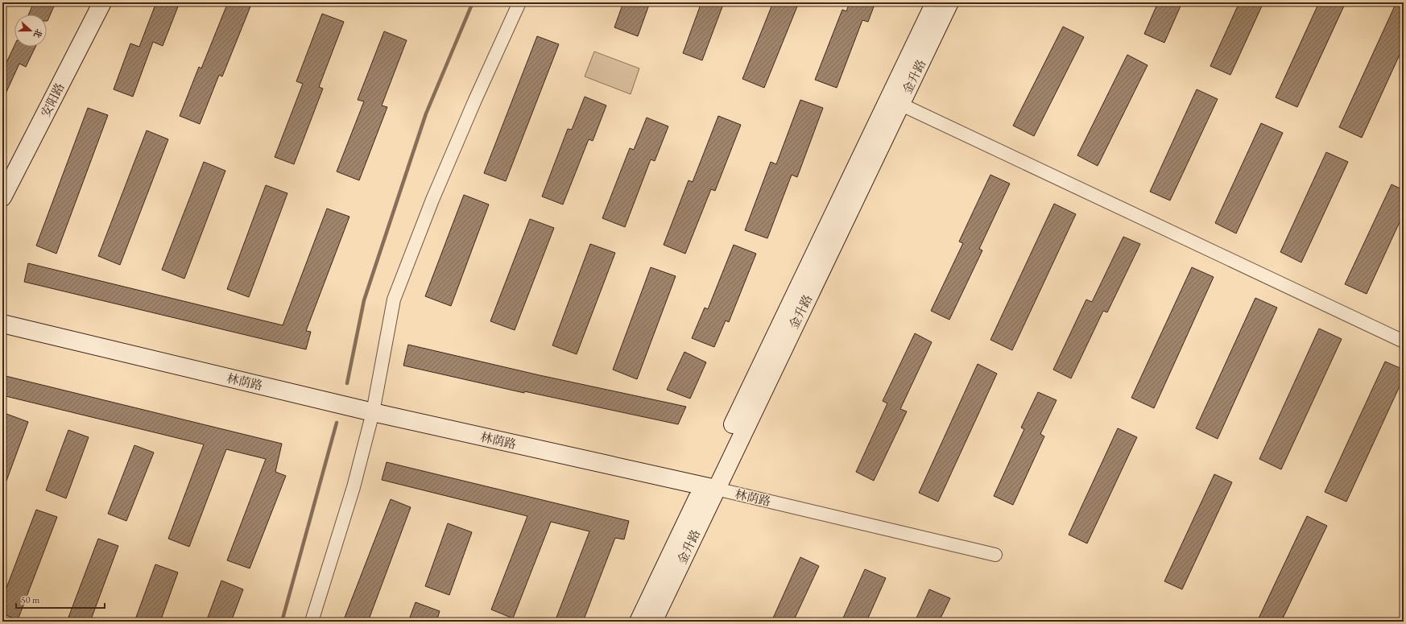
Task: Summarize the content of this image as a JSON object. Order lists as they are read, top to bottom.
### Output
{
  "streets": {
    "main road": ["金升路", "安阳路", "林荫路"]
  },
  "crossings": [
    ["金升路", "林荫路"]
  ],
  "scale_bar": "50 m",
  "north": "right"
}
